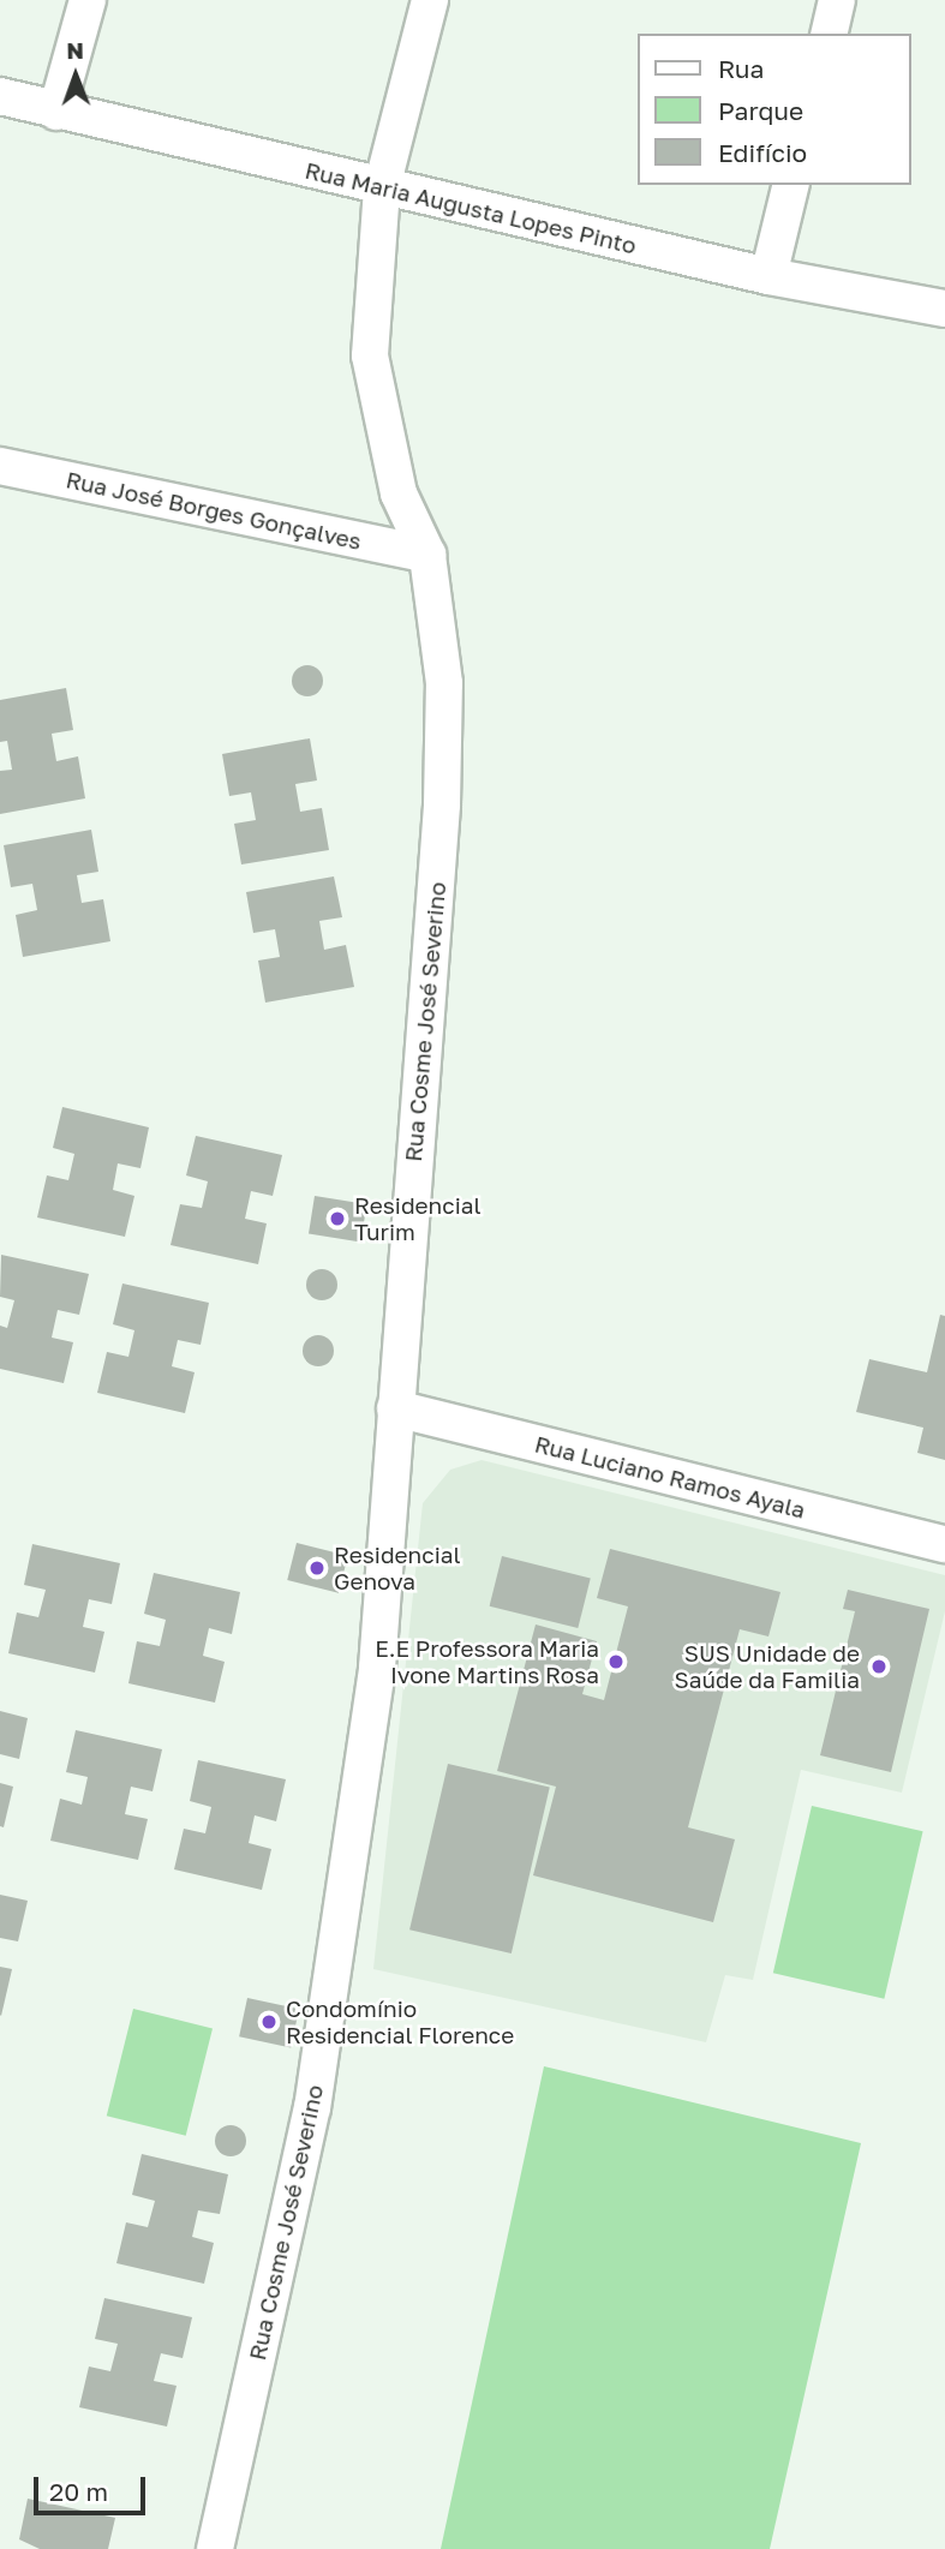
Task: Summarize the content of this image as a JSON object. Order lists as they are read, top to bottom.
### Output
{
  "streets": {
    "street": [
      "Rua Maria Augusta Lopes Pinto",
      "Rua José Borges Gonçalves",
      "Rua Cosme José Severino",
      "Rua Luciano Ramos Ayala"
    ]
  },
  "crossings": [
    ["Rua Maria Augusta Lopes Pinto", "Rua Cosme José Severino"],
    ["Rua José Borges Gonçalves", "Rua Cosme José Severino"],
    ["Rua Cosme José Severino", "Rua Luciano Ramos Ayala"]
  ],
  "places": [
    "Residencial Turim",
    "Residencial Genova",
    "E.E Professora Maria Ivone Martins Rosa",
    "SUS Unidade de Saúde da Familia",
    "Condomínio Residencial Florence"
  ],
  "legend": ["Rua", "Parque", "Edifício"],
  "scale_bar": "20 m",
  "north": "top"
}
